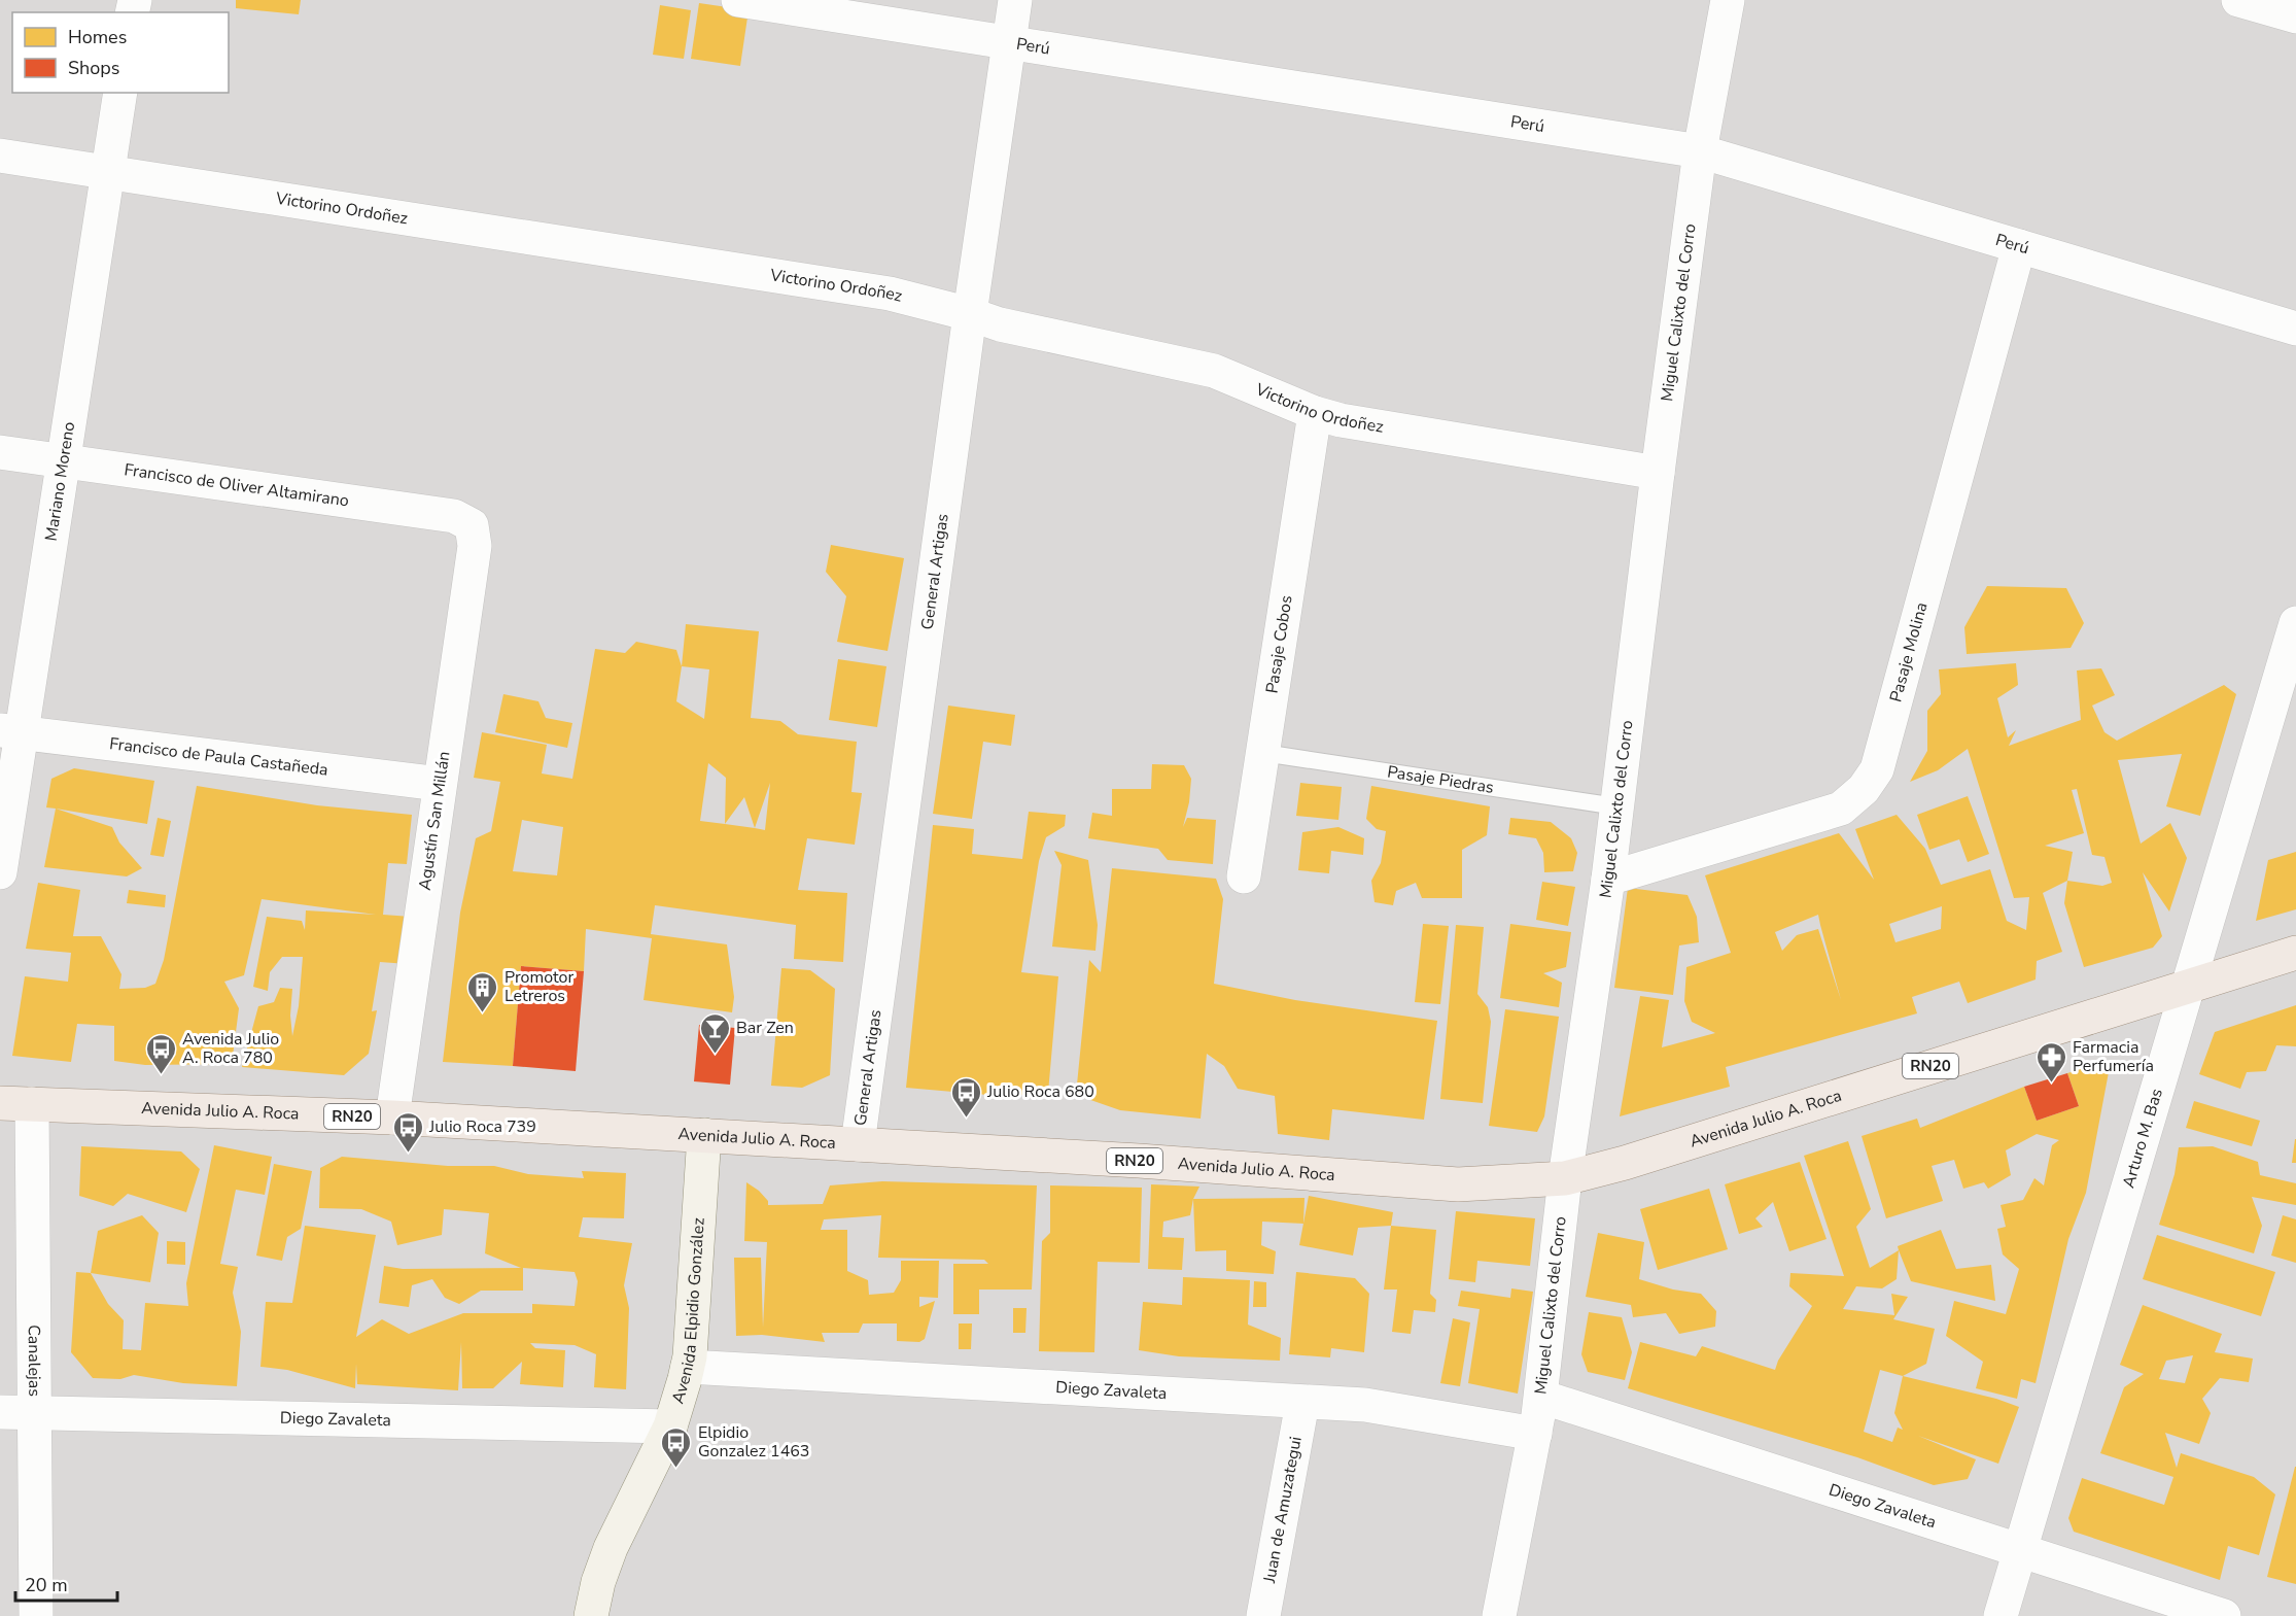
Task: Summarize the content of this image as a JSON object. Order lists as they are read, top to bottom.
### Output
{
  "streets": {
    "main road": ["RN20", "Avenida Julio A. Roca", "Avenida Elpidio González"],
    "street": [
      "Perú",
      "Victorino Ordoñez",
      "Miguel Calixto del Corro",
      "Mariano Moreno",
      "Francisco de Oliver Altamirano",
      "General Artigas",
      "Pasaje Cobos",
      "Pasaje Molina",
      "Francisco de Paula Castañeda",
      "Agustín San Millán",
      "Arturo M. Bas",
      "Canalejas",
      "Diego Zavaleta",
      "Juan de Amuzategui"
    ],
    "lane": ["Pasaje Piedras"]
  },
  "crossings": [
    ["Perú", "Miguel Calixto del Corro"],
    ["Perú", "General Artigas"],
    ["Perú", "Pasaje Molina"],
    ["Victorino Ordoñez", "Miguel Calixto del Corro"],
    ["Victorino Ordoñez", "Mariano Moreno"],
    ["Victorino Ordoñez", "General Artigas"],
    ["Victorino Ordoñez", "Pasaje Cobos"],
    ["Miguel Calixto del Corro", "Pasaje Molina"],
    ["Miguel Calixto del Corro", "Pasaje Piedras"],
    ["Miguel Calixto del Corro", "Avenida Julio A. Roca"],
    ["Miguel Calixto del Corro", "Diego Zavaleta"],
    ["Mariano Moreno", "Francisco de Oliver Altamirano"],
    ["Mariano Moreno", "Francisco de Paula Castañeda"],
    ["Francisco de Oliver Altamirano", "Agustín San Millán"],
    ["General Artigas", "Avenida Julio A. Roca"],
    ["Pasaje Cobos", "Pasaje Piedras"],
    ["Francisco de Paula Castañeda", "Agustín San Millán"],
    ["Agustín San Millán", "Avenida Julio A. Roca"],
    ["Avenida Julio A. Roca", "Arturo M. Bas"],
    ["Avenida Julio A. Roca", "Avenida Elpidio González"],
    ["Avenida Julio A. Roca", "Canalejas"],
    ["Arturo M. Bas", "Diego Zavaleta"],
    ["Avenida Elpidio González", "Diego Zavaleta"],
    ["Canalejas", "Diego Zavaleta"],
    ["Diego Zavaleta", "Juan de Amuzategui"]
  ],
  "places": {
    "building": ["Promotor Letreros"],
    "bar": ["Bar Zen"],
    "bus stop": [
      "Avenida Julio A. Roca 780",
      "Julio Roca 680",
      "Julio Roca 739",
      "Elpidio Gonzalez 1463"
    ],
    "pharmacy": ["Farmacia Perfumería"]
  },
  "legend": ["Homes", "Shops"],
  "scale_bar": "20 m"
}
